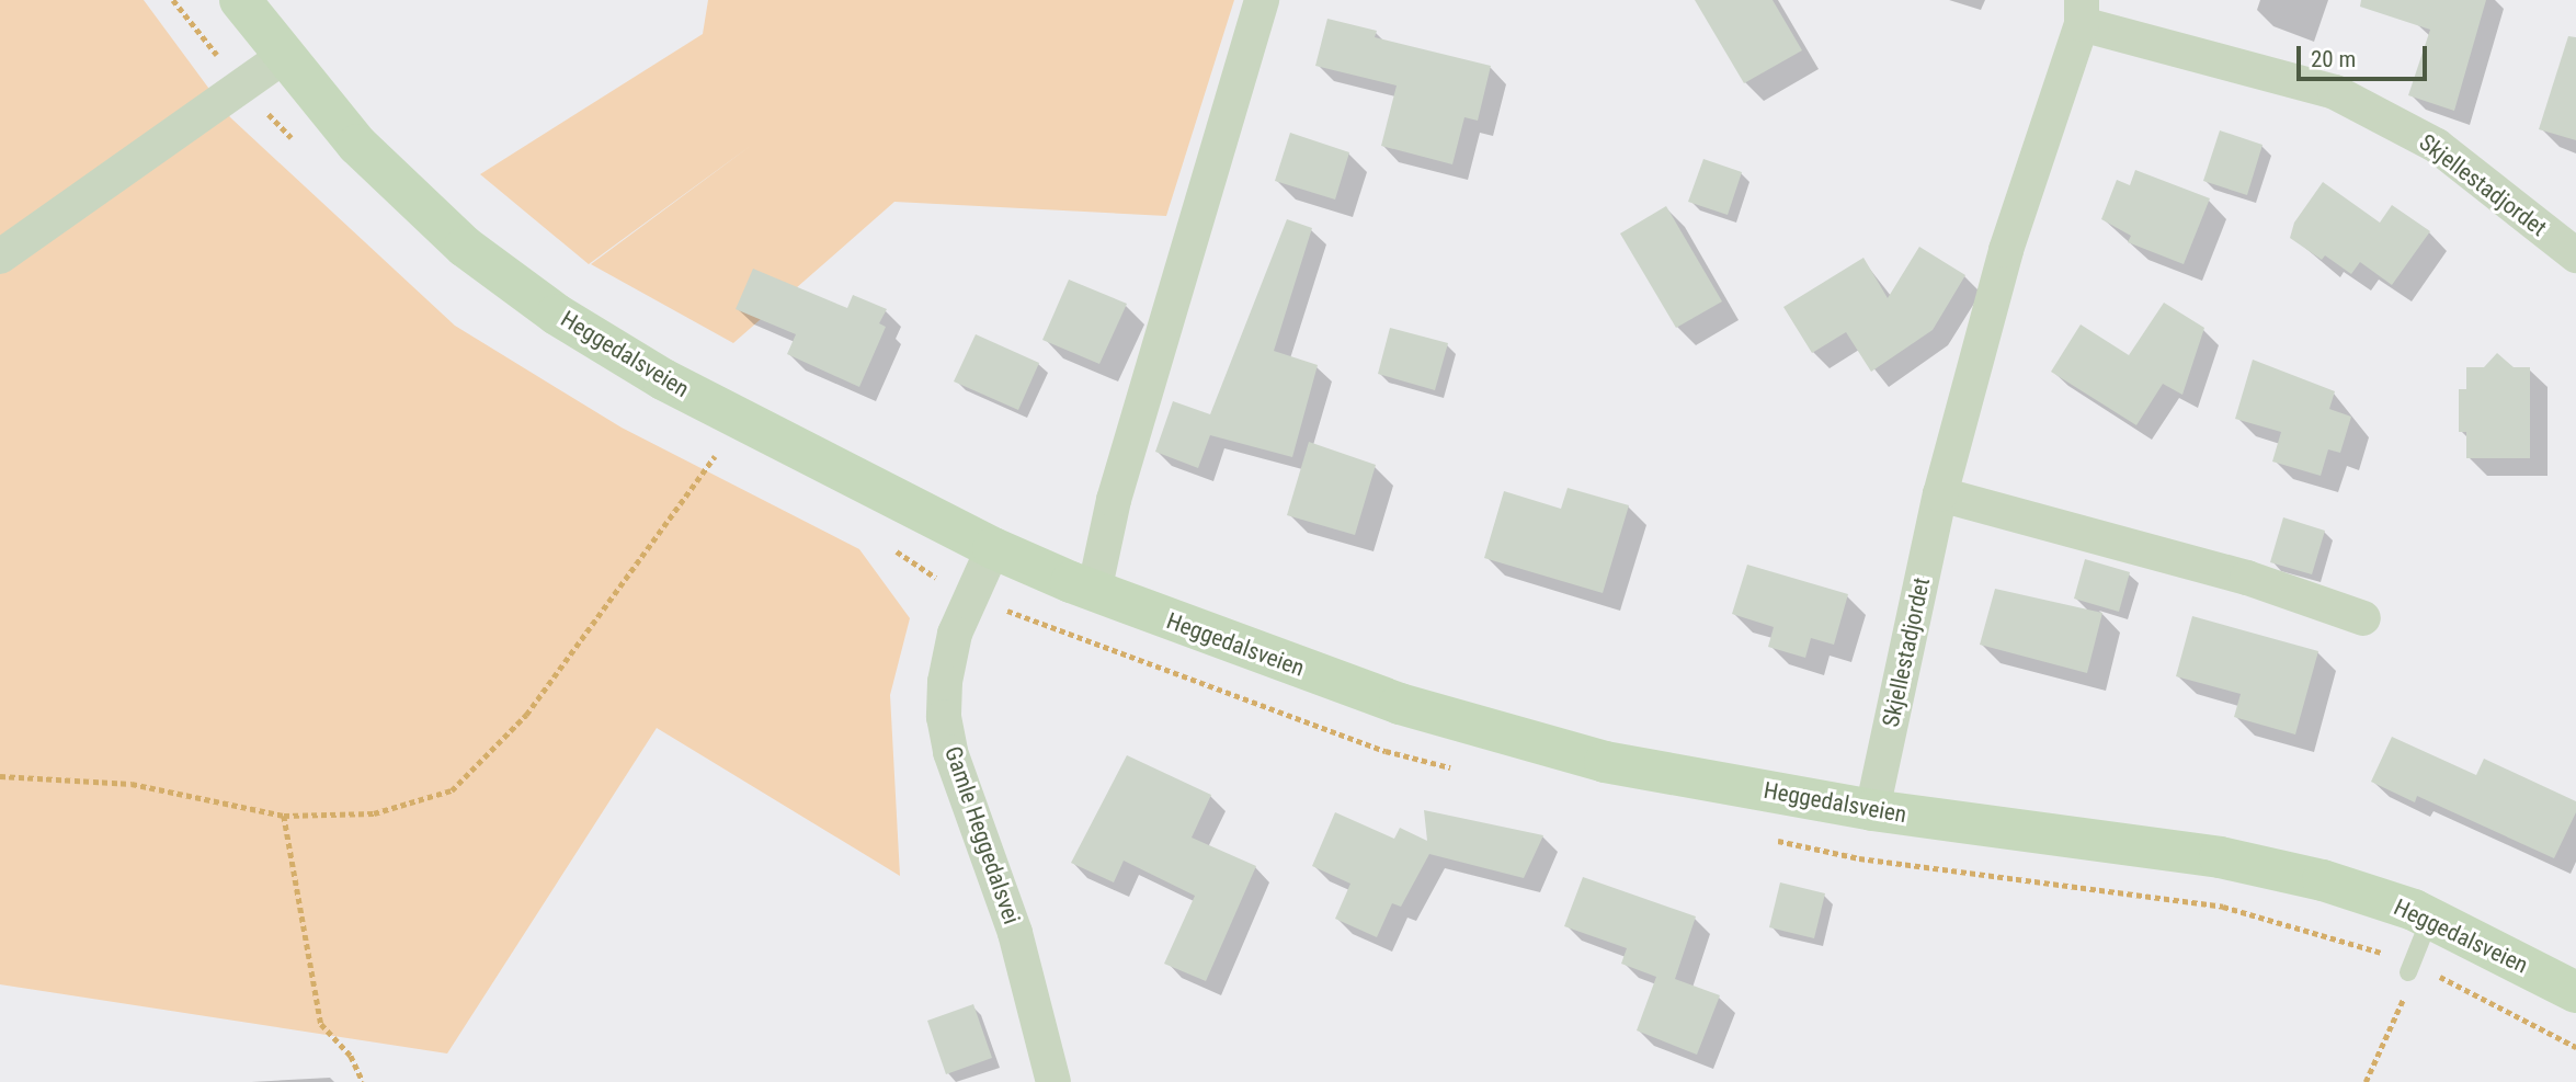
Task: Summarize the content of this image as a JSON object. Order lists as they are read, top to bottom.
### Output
{
  "streets": {
    "main road": ["Heggedalsveien"],
    "street": ["Skjellestadjordet", "Gamle Heggedalsvei"]
  },
  "crossings": [
    ["Skjellestadjordet", "Heggedalsveien"],
    ["Heggedalsveien", "Gamle Heggedalsvei"]
  ],
  "scale_bar": "20 m"
}
